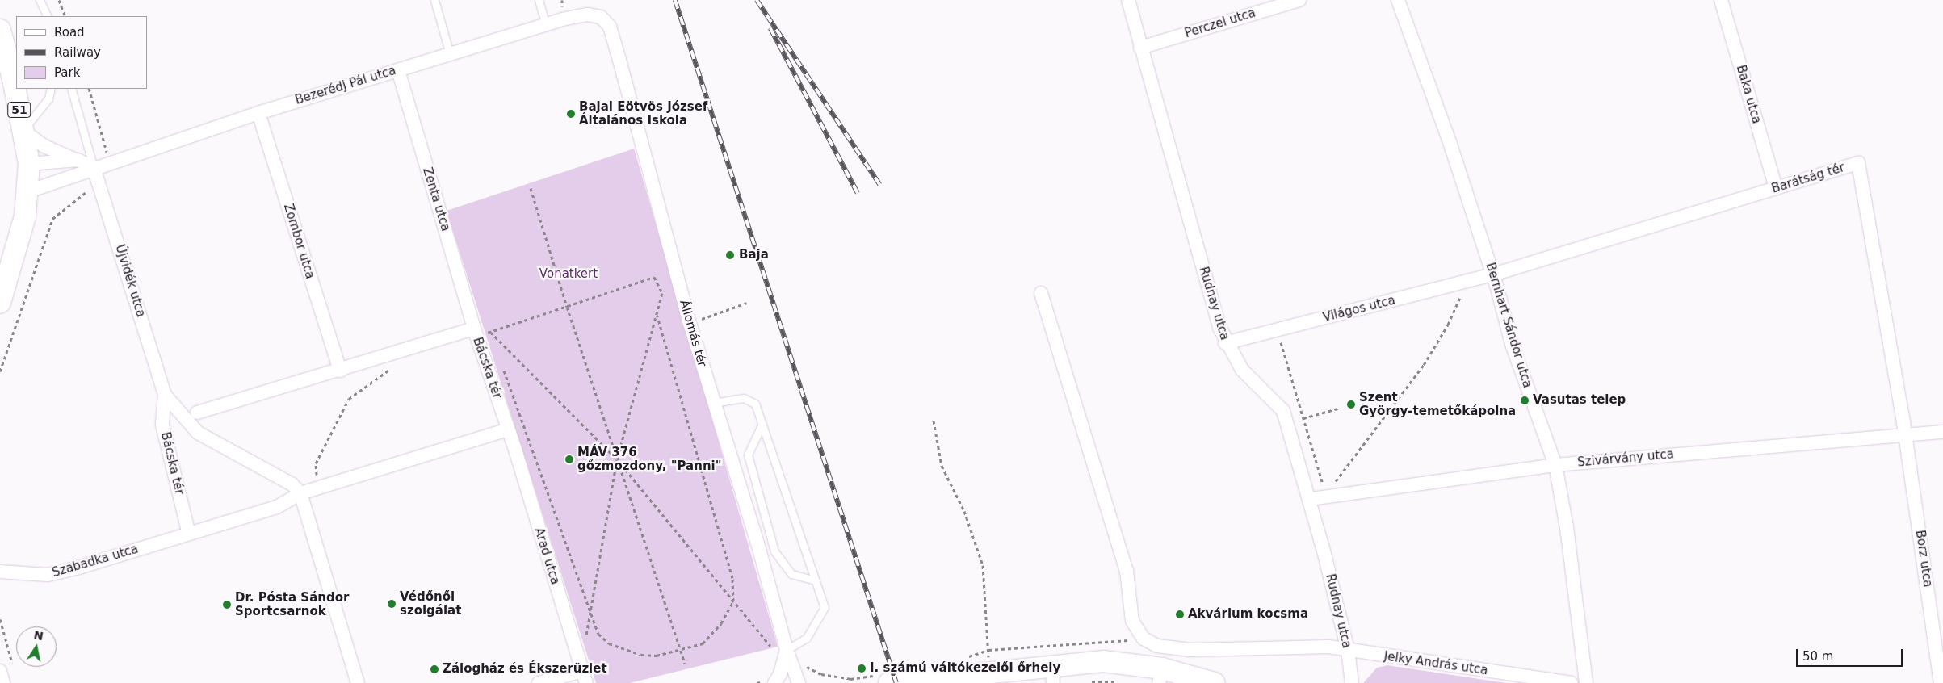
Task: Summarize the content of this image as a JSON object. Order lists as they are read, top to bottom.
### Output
{
  "streets": {
    "main road": ["51"],
    "street": [
      "Perczel utca",
      "Bezerédj Pál utca",
      "Baka utca",
      "Barátság tér",
      "Zenta utca",
      "Zombor utca",
      "Újvidék utca",
      "Rudnay utca",
      "Világos utca",
      "Bernhart Sándor utca",
      "Állomás tér",
      "Bácska tér",
      "Szivárvány utca",
      "Arad utca",
      "Borz utca",
      "Szabadka utca",
      "Jelky András utca"
    ]
  },
  "crossings": [
    ["Perczel utca", "Rudnay utca"],
    ["Bezerédj Pál utca", "51"],
    ["Bezerédj Pál utca", "Zenta utca"],
    ["Bezerédj Pál utca", "Zombor utca"],
    ["Bezerédj Pál utca", "Újvidék utca"],
    ["Bezerédj Pál utca", "Állomás tér"],
    ["Baka utca", "Barátság tér"],
    ["Barátság tér", "Világos utca"],
    ["Barátság tér", "Bernhart Sándor utca"],
    ["Barátság tér", "Szivárvány utca"],
    ["Barátság tér", "Borz utca"],
    ["Zenta utca", "Bácska tér"],
    ["Zombor utca", "Bácska tér"],
    ["Újvidék utca", "Bácska tér"],
    ["Rudnay utca", "Világos utca"],
    ["Rudnay utca", "Szivárvány utca"],
    ["Rudnay utca", "Jelky András utca"],
    ["Világos utca", "Bernhart Sándor utca"],
    ["Bernhart Sándor utca", "Szivárvány utca"],
    ["Bácska tér", "Arad utca"],
    ["Bácska tér", "Szabadka utca"],
    ["Szivárvány utca", "Borz utca"]
  ],
  "parks": ["Vonatkert"],
  "places": [
    "Bajai Eötvös József Általános Iskola",
    "Baja",
    "Vasutas telep",
    "Szent György-temetőkápolna",
    "MÁV 376 gőzmozdony, \"Panni\"",
    "Védőnői szolgálat",
    "Dr. Pósta Sándor Sportcsarnok",
    "Akvárium kocsma",
    "I. számú váltókezelői őrhely",
    "Zálogház és Ékszerüzlet"
  ],
  "legend": ["Road", "Railway", "Park"],
  "scale_bar": "50 m",
  "north": "top"
}
